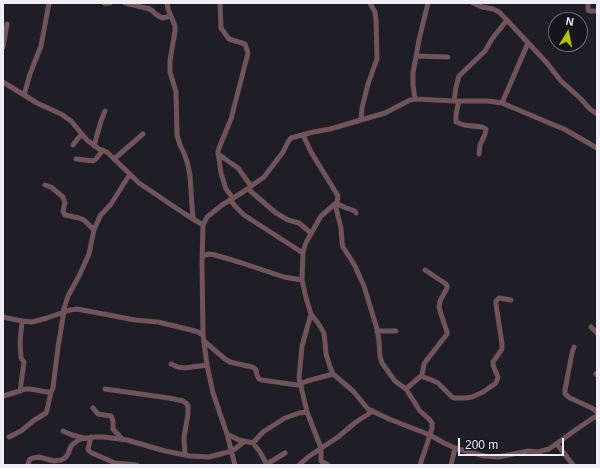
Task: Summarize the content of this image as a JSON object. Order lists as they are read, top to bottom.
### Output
{
  "scale_bar": "200 m",
  "north": "top"
}
